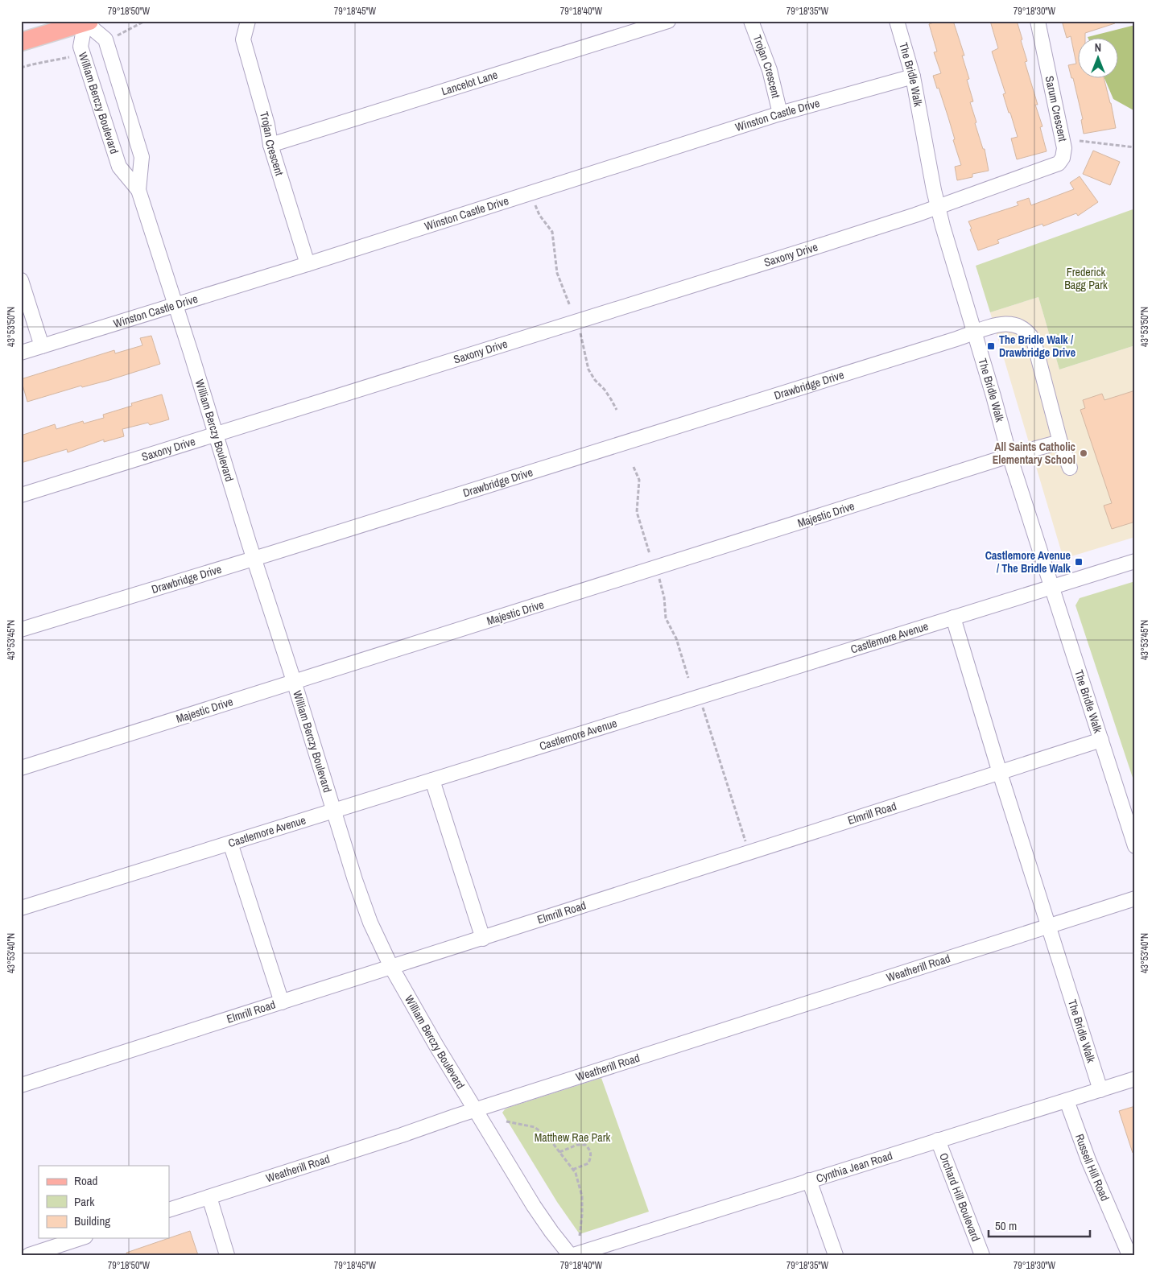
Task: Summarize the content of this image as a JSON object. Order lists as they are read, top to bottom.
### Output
{
  "streets": {
    "street": [
      "Trojan Crescent",
      "The Bridle Walk",
      "Lancelot Lane",
      "William Berczy Boulevard",
      "Sarum Crescent",
      "Winston Castle Drive",
      "Saxony Drive",
      "Drawbridge Drive",
      "Majestic Drive",
      "Castlemore Avenue",
      "Elmrill Road",
      "Weatherill Road",
      "Cynthia Jean Road",
      "Russell Hill Road",
      "Orchard Hill Boulevard"
    ]
  },
  "crossings": [
    ["Trojan Crescent", "Lancelot Lane"],
    ["Trojan Crescent", "Winston Castle Drive"],
    ["The Bridle Walk", "Sarum Crescent"],
    ["The Bridle Walk", "Winston Castle Drive"],
    ["The Bridle Walk", "Saxony Drive"],
    ["The Bridle Walk", "Drawbridge Drive"],
    ["The Bridle Walk", "Majestic Drive"],
    ["The Bridle Walk", "Castlemore Avenue"],
    ["The Bridle Walk", "Elmrill Road"],
    ["The Bridle Walk", "Weatherill Road"],
    ["The Bridle Walk", "Cynthia Jean Road"],
    ["William Berczy Boulevard", "Winston Castle Drive"],
    ["William Berczy Boulevard", "Saxony Drive"],
    ["William Berczy Boulevard", "Drawbridge Drive"],
    ["William Berczy Boulevard", "Majestic Drive"],
    ["William Berczy Boulevard", "Castlemore Avenue"],
    ["William Berczy Boulevard", "Elmrill Road"],
    ["William Berczy Boulevard", "Weatherill Road"],
    ["Sarum Crescent", "Saxony Drive"],
    ["Drawbridge Drive", "Majestic Drive"],
    ["Cynthia Jean Road", "Russell Hill Road"],
    ["Cynthia Jean Road", "Orchard Hill Boulevard"]
  ],
  "parks": ["Frederick Bagg Park", "Matthew Rae Park"],
  "places": {
    "transit": ["The Bridle Walk / Drawbridge Drive", "Castlemore Avenue / The Bridle Walk"],
    "other": ["All Saints Catholic Elementary School"]
  },
  "legend": ["Road", "Park", "Building"],
  "scale_bar": "50 m",
  "north": "top",
  "coordinates": [
    "79°18'50\"W",
    "79°18'45\"W",
    "79°18'40\"W",
    "79°18'35\"W",
    "79°18'30\"W",
    "43°53'50\"N",
    "43°53'45\"N",
    "43°53'40\"N"
  ]
}
